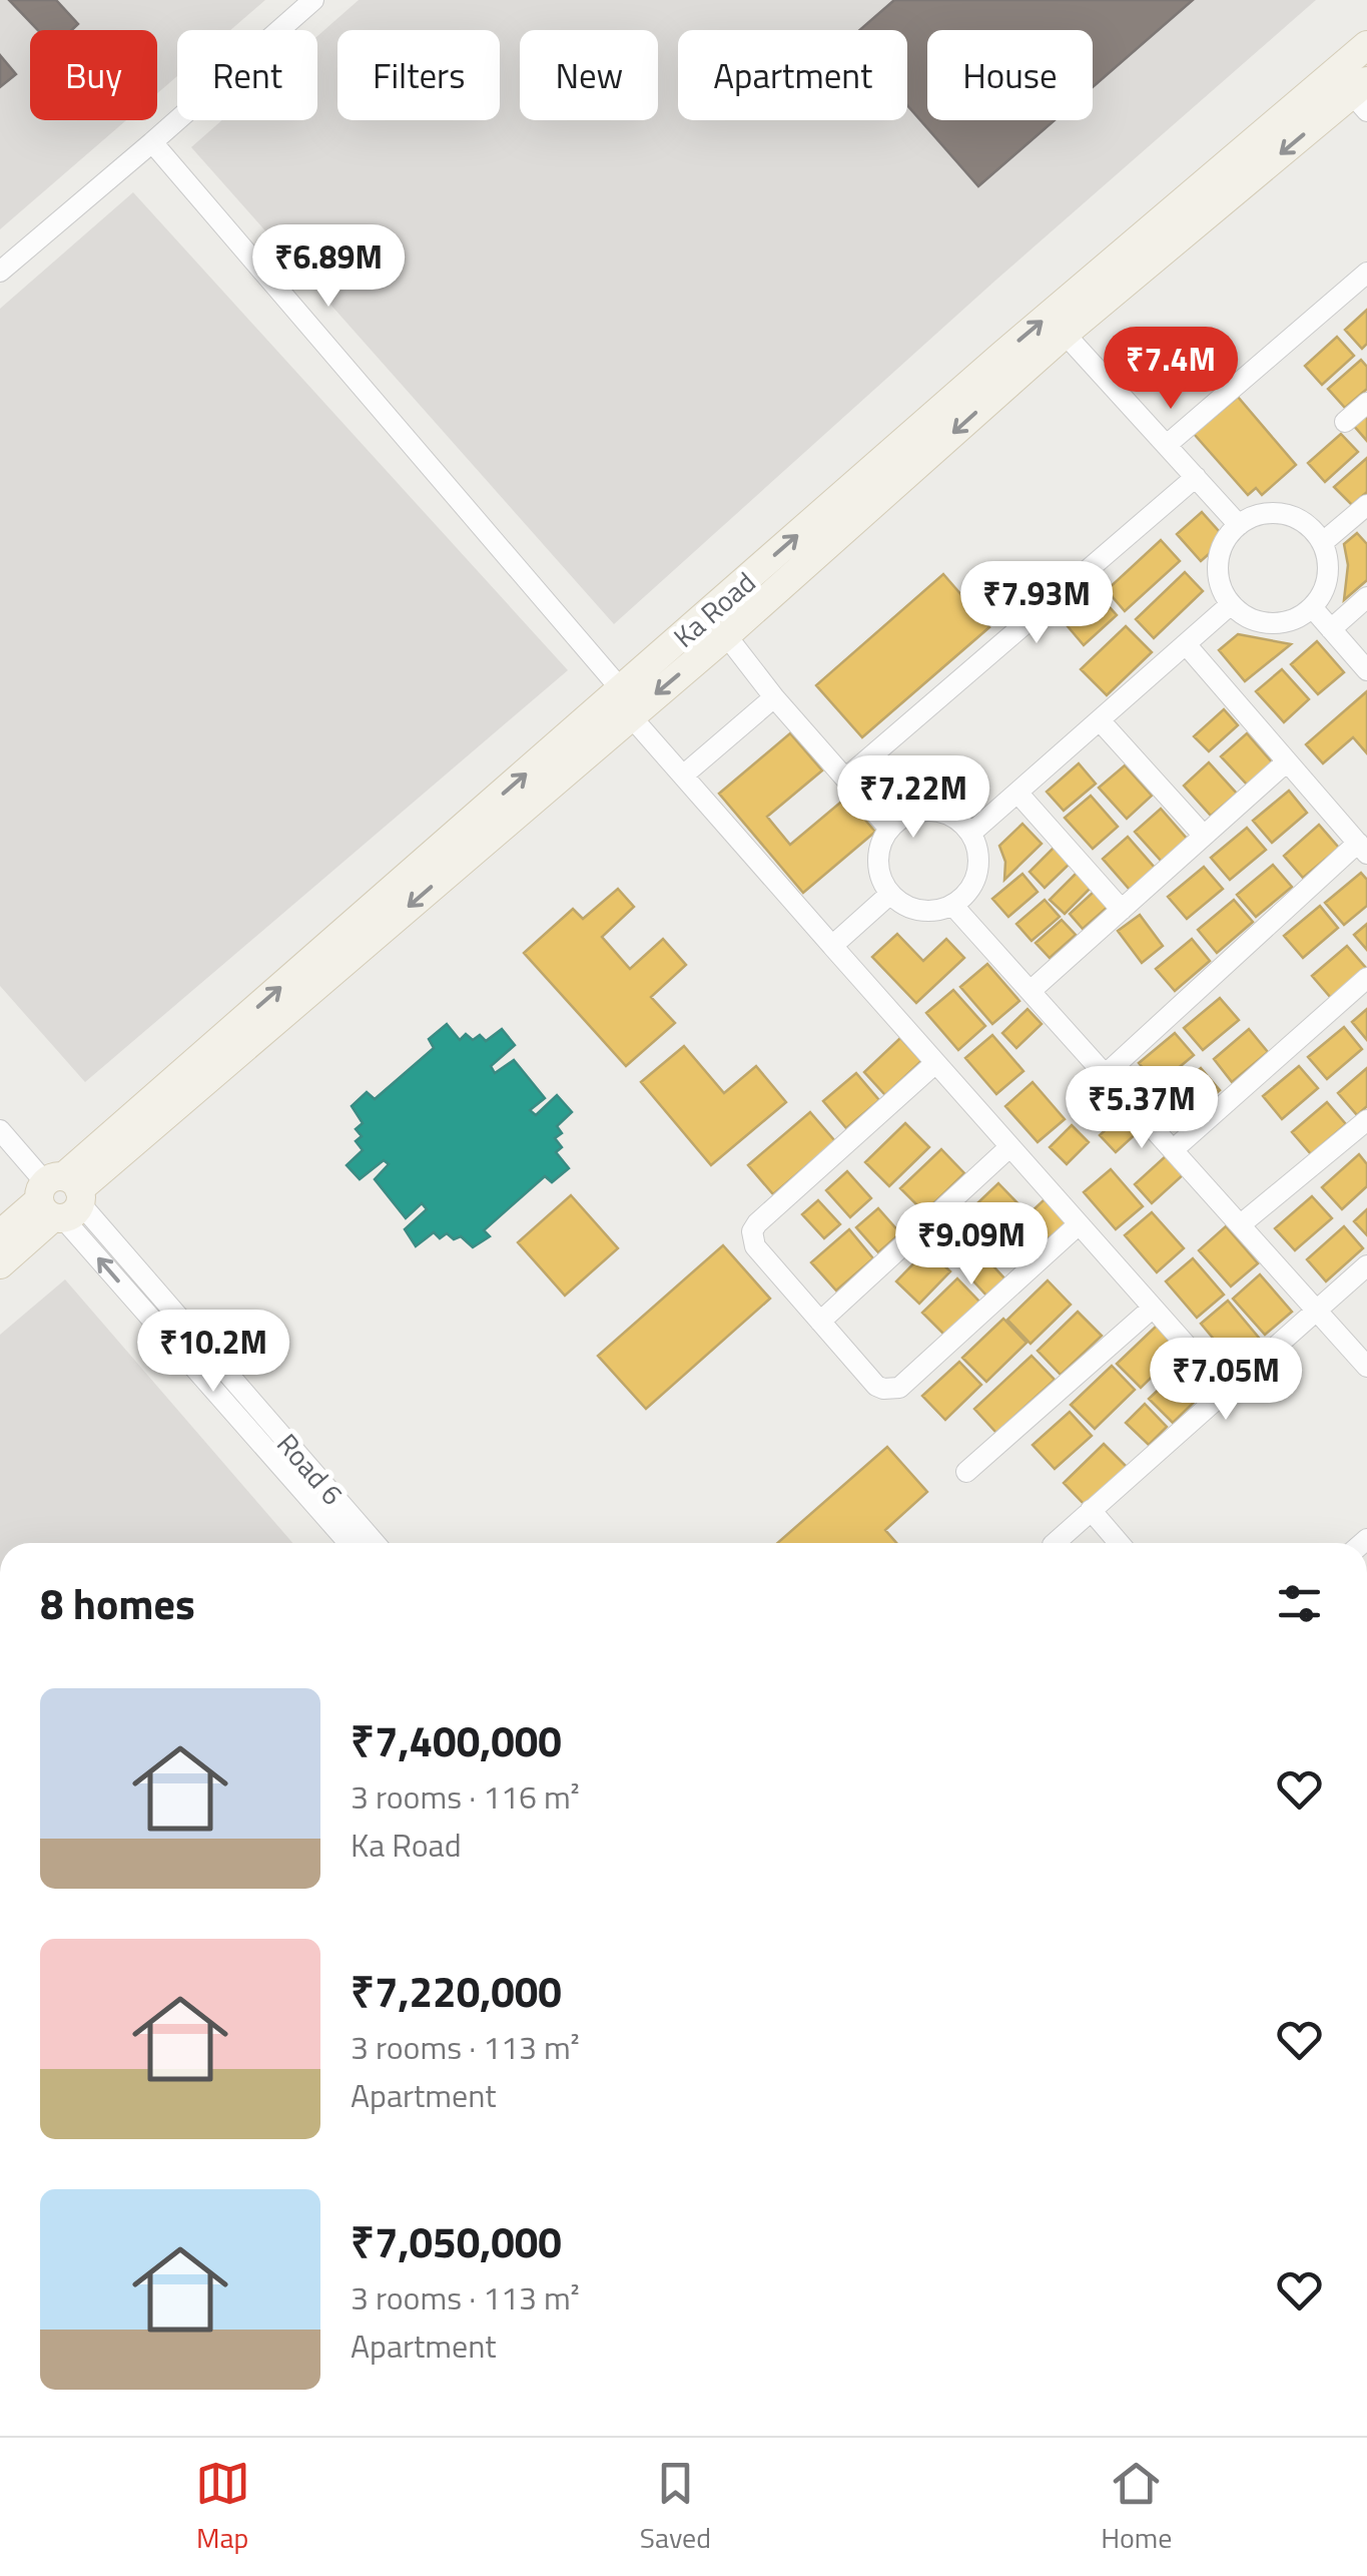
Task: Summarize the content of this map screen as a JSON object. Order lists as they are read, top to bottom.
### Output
{
  "streets": {
    "main road": ["Ka Road"],
    "street": ["Road 6"]
  },
  "crossings": [
    ["Ka Road", "Road 6"]
  ],
  "page": {
    "chip": [
      "Buy",
      "Rent",
      "Filters",
      "New",
      "Apartment",
      "House"
    ],
    "price": [
      "₹6.89M",
      "₹7.4M",
      "₹7.93M",
      "₹7.22M",
      "₹5.37M",
      "₹9.09M",
      "₹10.2M",
      "₹7.05M"
    ],
    "heading": "8 homes",
    "list": [
      {
        "name": "₹7,400,000",
        "note": "3 rooms · 116 m² · Ka Road"
      },
      {
        "name": "₹7,220,000",
        "note": "3 rooms · 113 m² · Apartment"
      },
      {
        "name": "₹7,050,000",
        "note": "3 rooms · 113 m² · Apartment"
      }
    ],
    "tabs": ["Map", "Saved", "Home"]
  }
}
